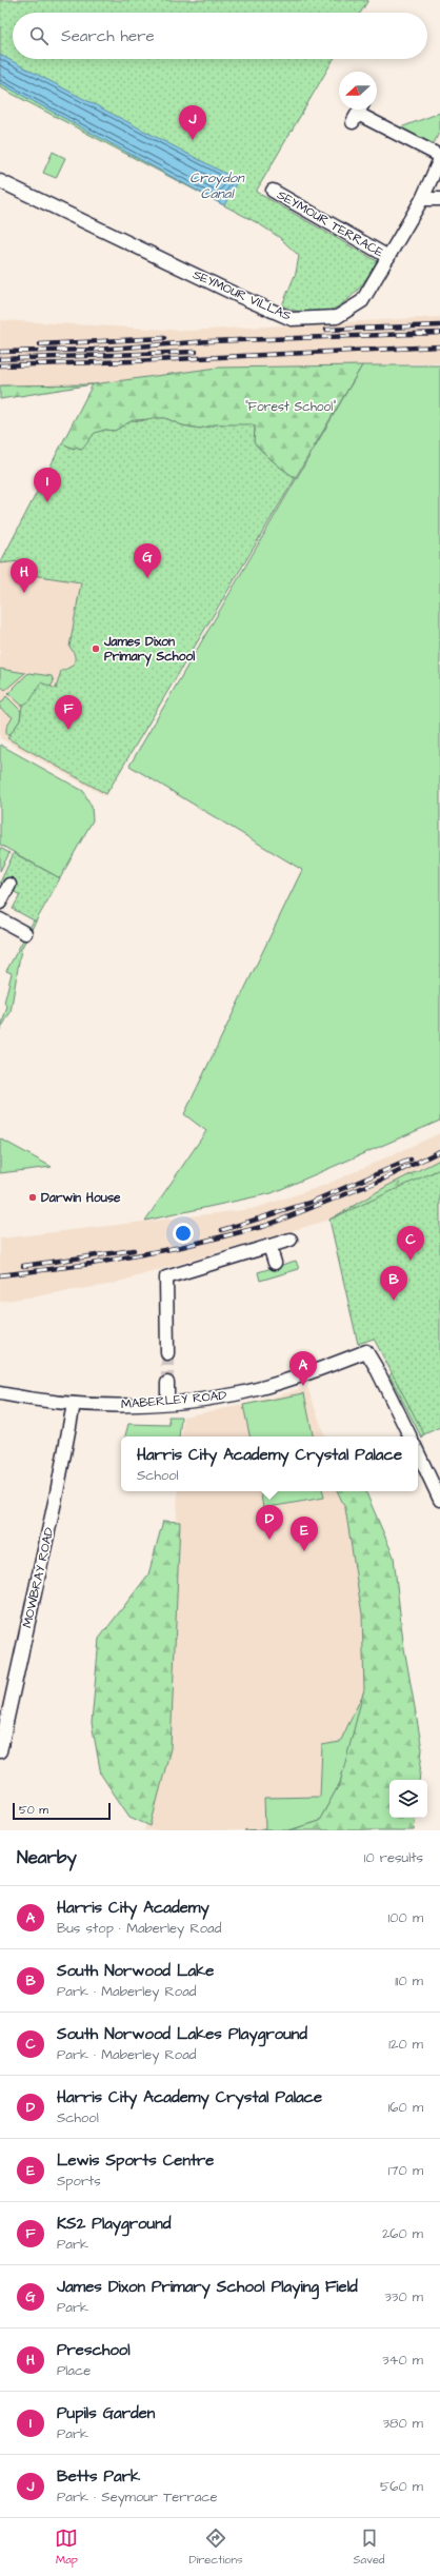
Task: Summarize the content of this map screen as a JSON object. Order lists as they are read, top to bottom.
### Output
{
  "streets": {
    "street": [
      "SEYMOUR TERRACE",
      "SEYMOUR VILLAS",
      "MABERLEY ROAD",
      "MOWBRAY ROAD"
    ]
  },
  "crossings": [
    ["SEYMOUR TERRACE", "SEYMOUR VILLAS"],
    ["MABERLEY ROAD", "MOWBRAY ROAD"]
  ],
  "water": ["Croydon Canal"],
  "parks": ["\"Forest School\""],
  "places": ["James Dixon Primary School", "Darwin House"],
  "scale_bar": "50 m",
  "north": "left",
  "page": {
    "search": "Search here",
    "pins": [
      "J",
      "I",
      "G",
      "H",
      "F",
      "C",
      "B",
      "A",
      "D",
      "E"
    ],
    "popup": ["Harris City Academy Crystal Palace", "School"],
    "scale": "50 m",
    "heading": ["Nearby", "10 results"],
    "list": [
      {
        "mark": "A",
        "name": "Harris City Academy",
        "note": "Bus stop · Maberley Road",
        "value": "100 m"
      },
      {
        "mark": "B",
        "name": "South Norwood Lake",
        "note": "Park · Maberley Road",
        "value": "110 m"
      },
      {
        "mark": "C",
        "name": "South Norwood Lakes Playground",
        "note": "Park · Maberley Road",
        "value": "120 m"
      },
      {
        "mark": "D",
        "name": "Harris City Academy Crystal Palace",
        "note": "School",
        "value": "160 m"
      },
      {
        "mark": "E",
        "name": "Lewis Sports Centre",
        "note": "Sports",
        "value": "170 m"
      },
      {
        "mark": "F",
        "name": "KS2 Playground",
        "note": "Park",
        "value": "260 m"
      },
      {
        "mark": "G",
        "name": "James Dixon Primary School Playing Field",
        "note": "Park",
        "value": "330 m"
      },
      {
        "mark": "H",
        "name": "Preschool",
        "note": "Place",
        "value": "340 m"
      },
      {
        "mark": "I",
        "name": "Pupils Garden",
        "note": "Park",
        "value": "380 m"
      },
      {
        "mark": "J",
        "name": "Betts Park",
        "note": "Park · Seymour Terrace",
        "value": "560 m"
      }
    ],
    "nav": ["Map", "Directions", "Saved"]
  }
}
